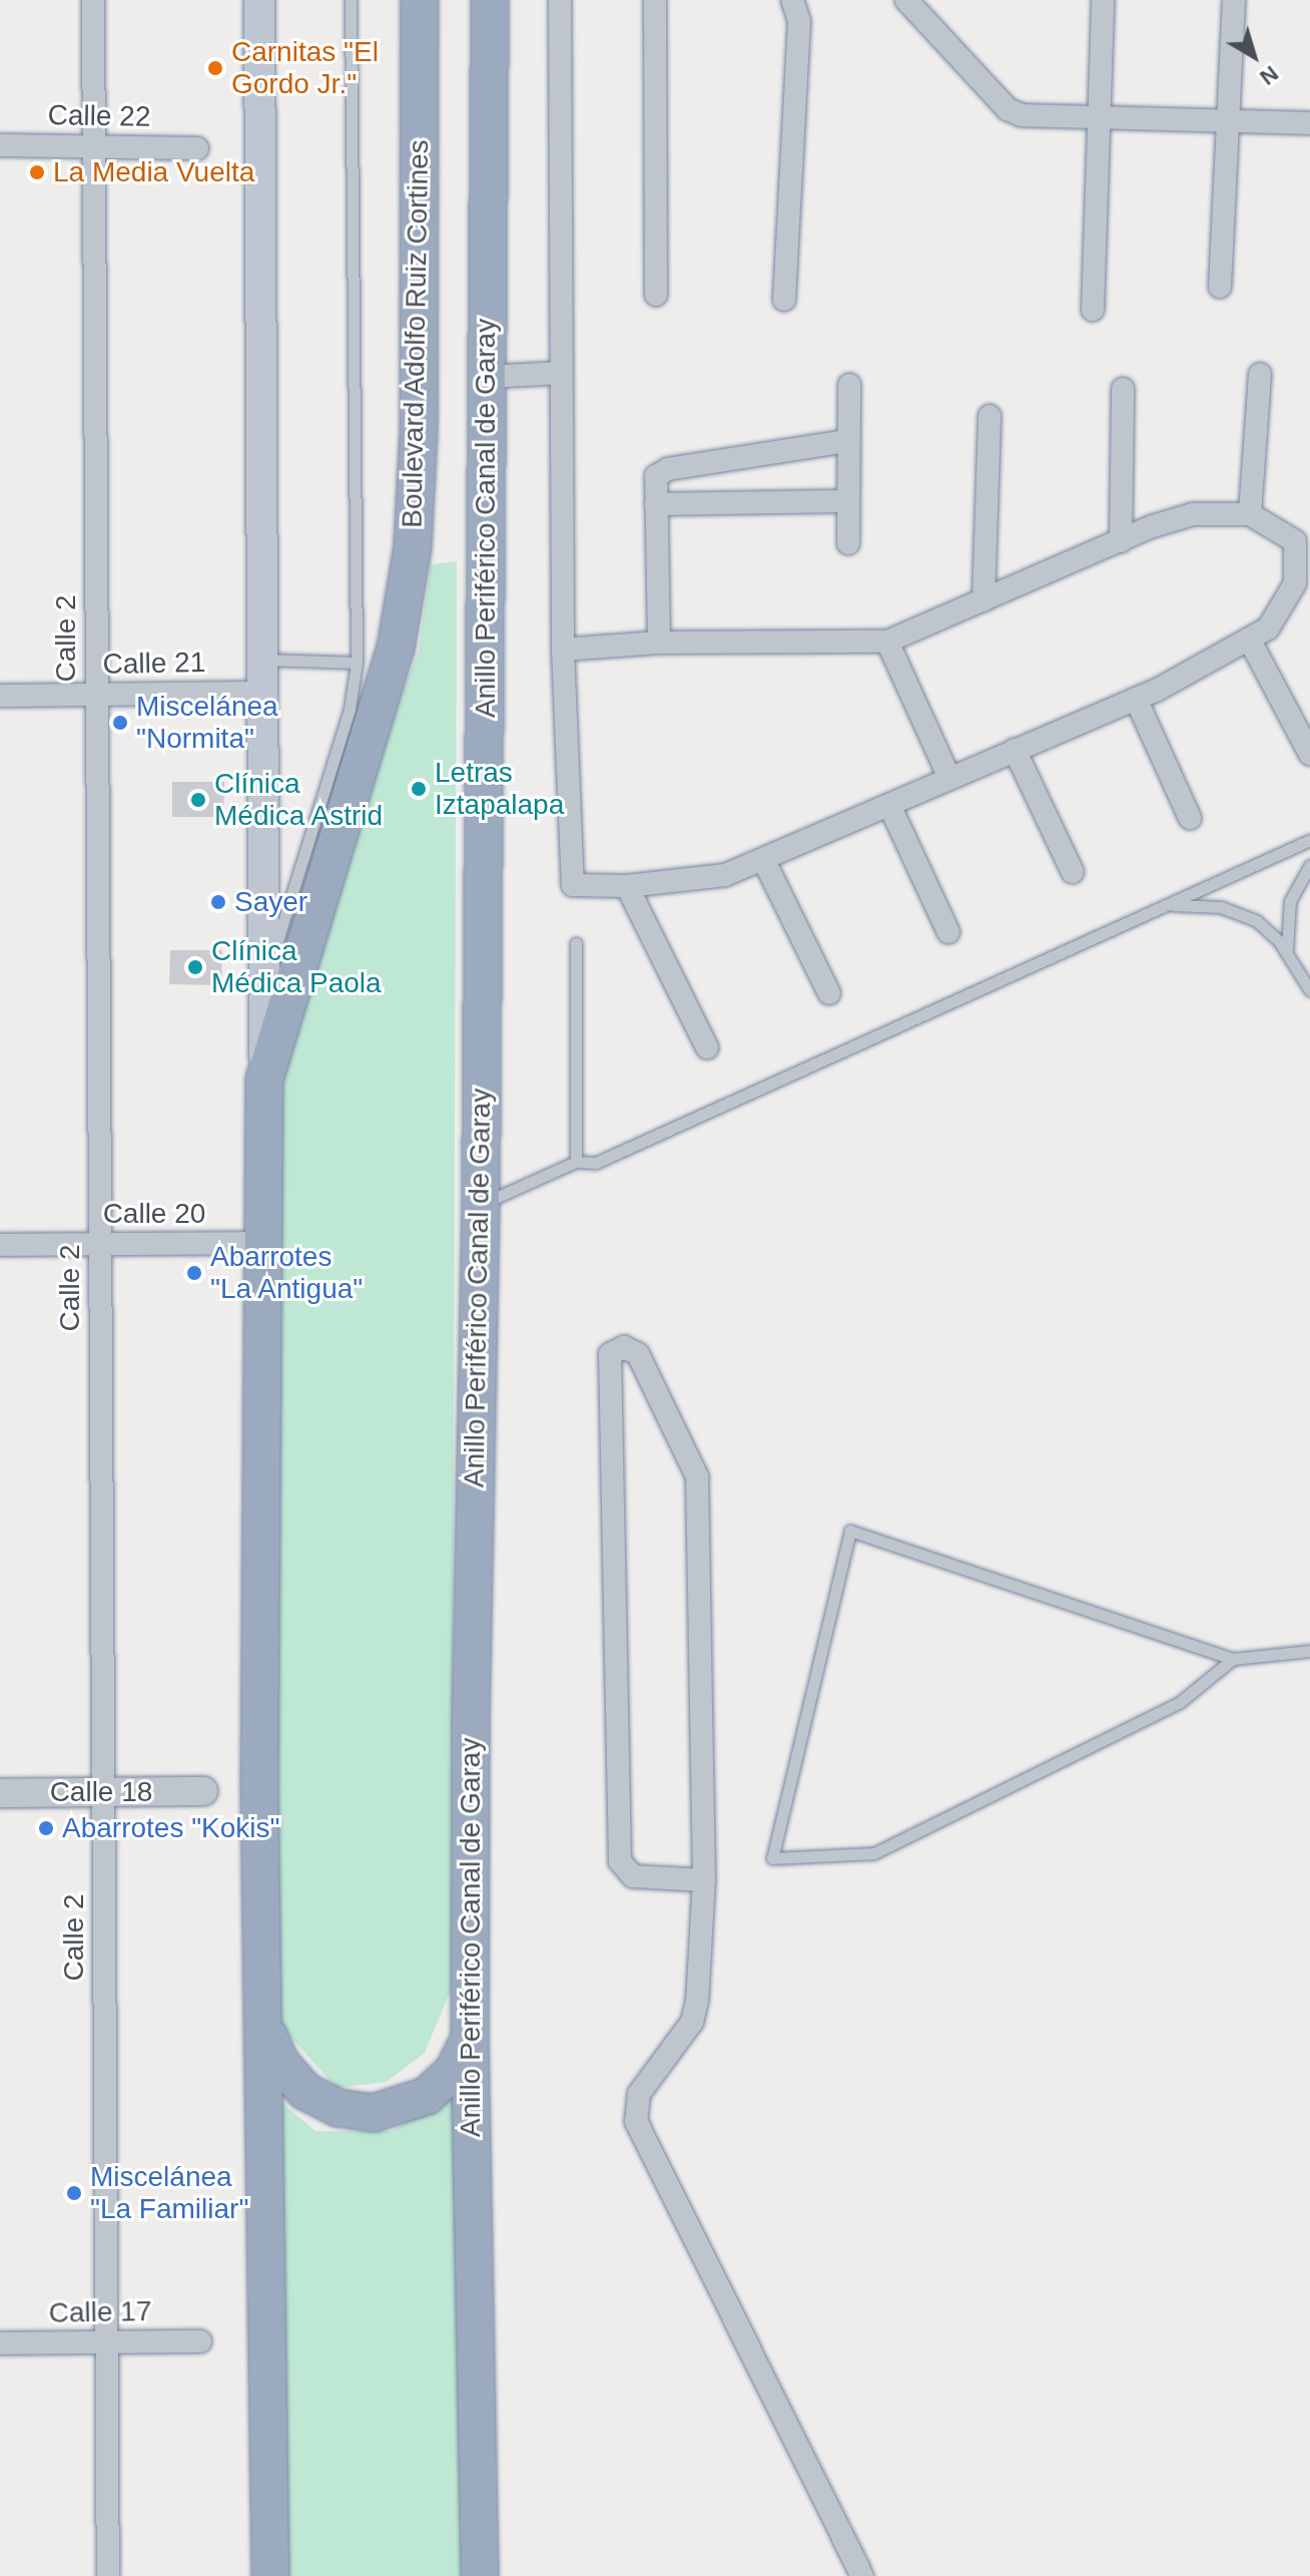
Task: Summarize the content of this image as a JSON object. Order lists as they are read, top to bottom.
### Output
{
  "streets": {
    "highway": ["Boulevard Adolfo Ruiz Cortines", "Anillo Periférico Canal de Garay"],
    "street": [
      "Calle 22",
      "Calle 2",
      "Calle 21",
      "Calle 20",
      "Calle 18",
      "Calle 17"
    ]
  },
  "crossings": [
    ["Calle 22", "Calle 2"],
    ["Calle 2", "Calle 21"],
    ["Calle 2", "Calle 20"],
    ["Calle 2", "Calle 18"],
    ["Calle 2", "Calle 17"]
  ],
  "places": [
    "Carnitas \"El Gordo Jr.\"",
    "La Media Vuelta",
    "Miscelánea \"Normita\"",
    "Letras Iztapalapa",
    "Clínica Médica Astrid",
    "Sayer",
    "Clínica Médica Paola",
    "Abarrotes \"La Antigua\"",
    "Abarrotes \"Kokis\"",
    "Miscelánea \"La Familiar\""
  ],
  "north": "bottom right"
}
